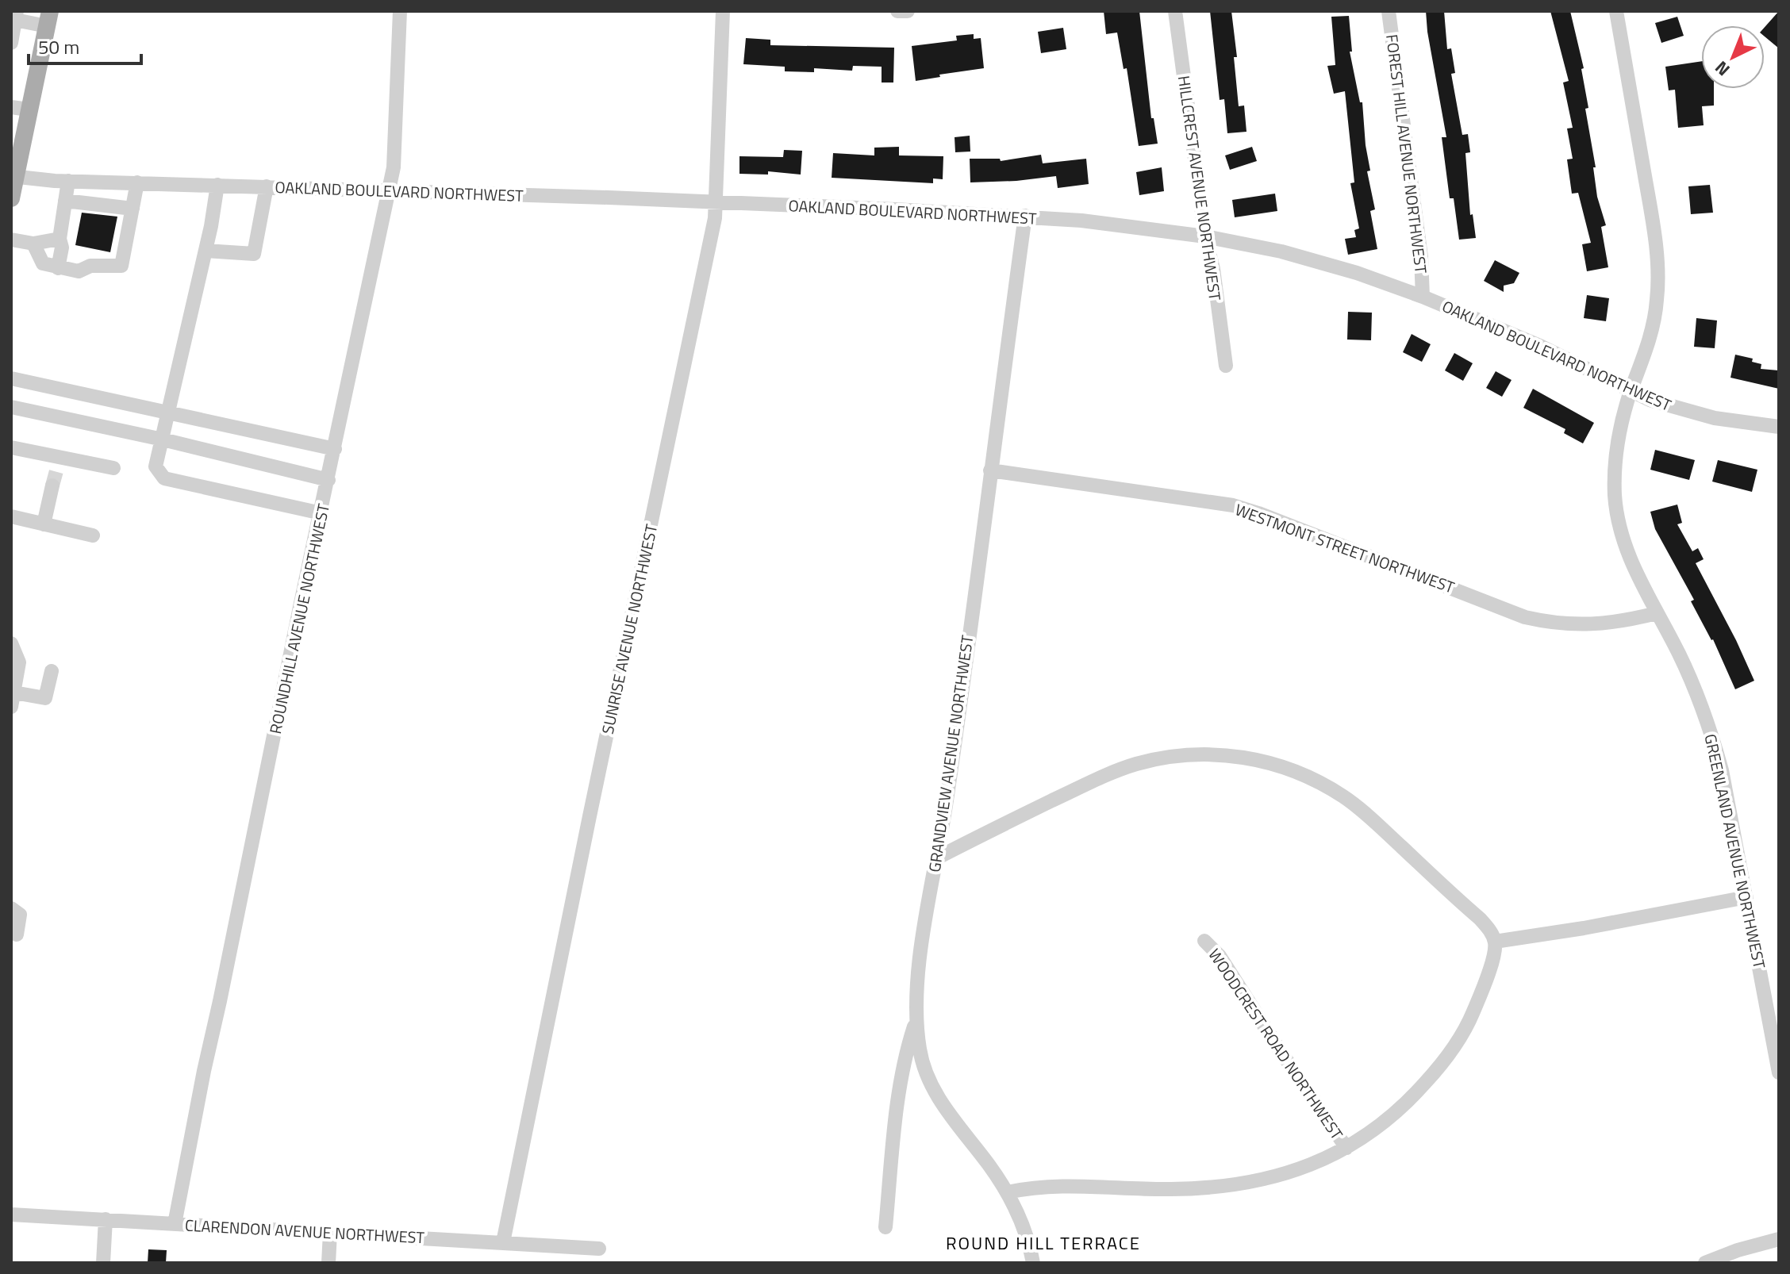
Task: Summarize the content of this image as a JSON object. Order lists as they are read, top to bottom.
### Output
{
  "streets": {
    "street": [
      "FOREST HILL AVENUE NORTHWEST",
      "HILLCREST AVENUE NORTHWEST",
      "OAKLAND BOULEVARD NORTHWEST",
      "WESTMONT STREET NORTHWEST",
      "ROUNDHILL AVENUE NORTHWEST",
      "SUNRISE AVENUE NORTHWEST",
      "GRANDVIEW AVENUE NORTHWEST",
      "GREENLAND AVENUE NORTHWEST",
      "WOODCREST ROAD NORTHWEST",
      "CLARENDON AVENUE NORTHWEST"
    ]
  },
  "crossings": [
    ["FOREST HILL AVENUE NORTHWEST", "OAKLAND BOULEVARD NORTHWEST"],
    ["HILLCREST AVENUE NORTHWEST", "OAKLAND BOULEVARD NORTHWEST"],
    ["OAKLAND BOULEVARD NORTHWEST", "ROUNDHILL AVENUE NORTHWEST"],
    ["OAKLAND BOULEVARD NORTHWEST", "SUNRISE AVENUE NORTHWEST"],
    ["OAKLAND BOULEVARD NORTHWEST", "GRANDVIEW AVENUE NORTHWEST"],
    ["OAKLAND BOULEVARD NORTHWEST", "GREENLAND AVENUE NORTHWEST"],
    ["WESTMONT STREET NORTHWEST", "GRANDVIEW AVENUE NORTHWEST"],
    ["WESTMONT STREET NORTHWEST", "GREENLAND AVENUE NORTHWEST"],
    ["ROUNDHILL AVENUE NORTHWEST", "CLARENDON AVENUE NORTHWEST"],
    ["SUNRISE AVENUE NORTHWEST", "CLARENDON AVENUE NORTHWEST"]
  ],
  "districts": ["ROUND HILL TERRACE"],
  "scale_bar": "50 m",
  "north": "bottom left"
}
